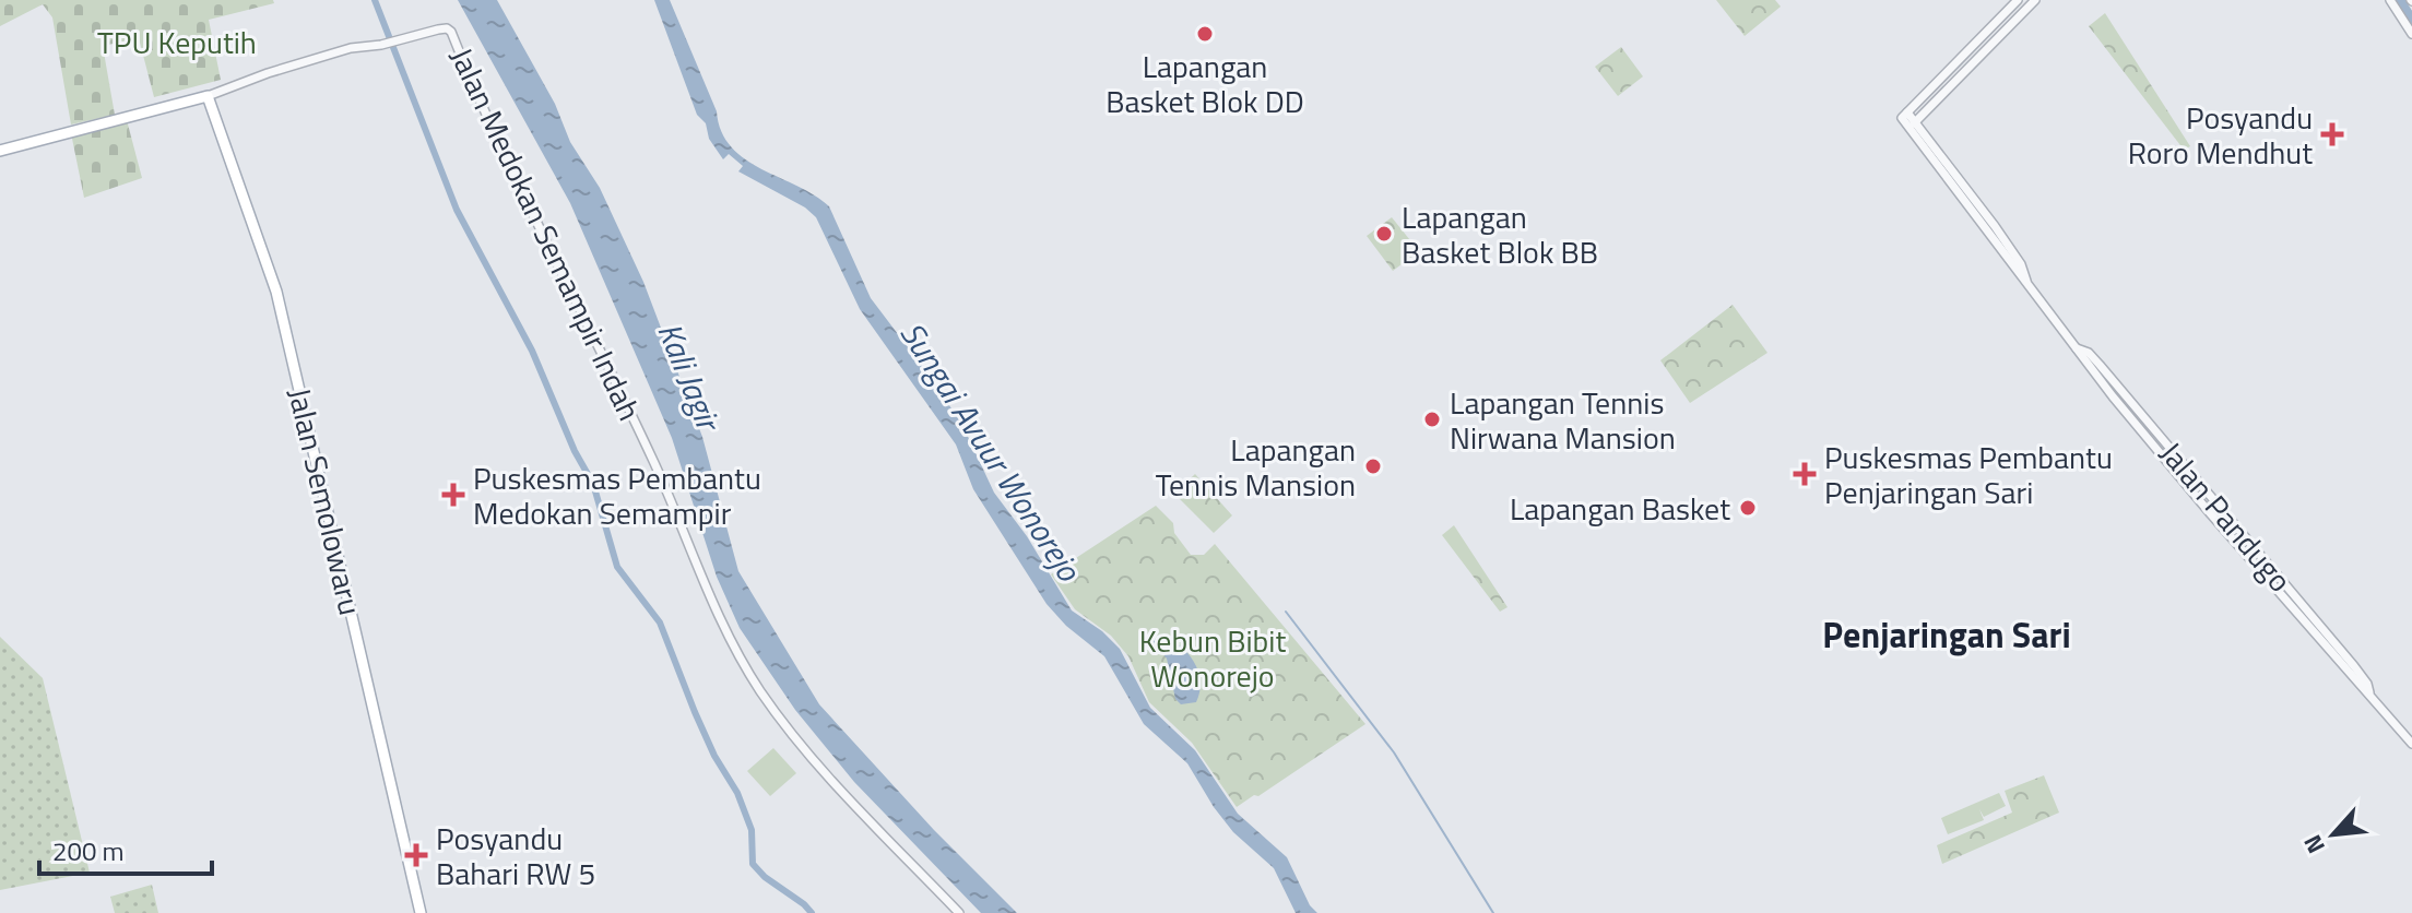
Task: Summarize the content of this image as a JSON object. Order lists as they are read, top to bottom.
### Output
{
  "streets": {
    "main road": ["Jalan Semolowaru"],
    "street": ["Jalan Medokan Semampir Indah", "Jalan Pandugo"]
  },
  "crossings": [
    ["Jalan Medokan Semampir Indah", "Jalan Semolowaru"]
  ],
  "districts": ["Penjaringan Sari"],
  "water": ["Kali Jagir", "Sungai Avuur Wonorejo"],
  "parks": ["TPU Keputih", "Kebun Bibit Wonorejo"],
  "places": {
    "other": [
      "Lapangan Basket Blok DD",
      "Lapangan Basket Blok BB",
      "Lapangan Tennis Nirwana Mansion",
      "Lapangan Tennis Mansion",
      "Lapangan Basket"
    ],
    "health": [
      "Posyandu Roro Mendhut",
      "Puskesmas Pembantu Penjaringan Sari",
      "Puskesmas Pembantu Medokan Semampir",
      "Posyandu Bahari RW 5"
    ]
  },
  "scale_bar": "200 m",
  "north": "bottom left"
}
